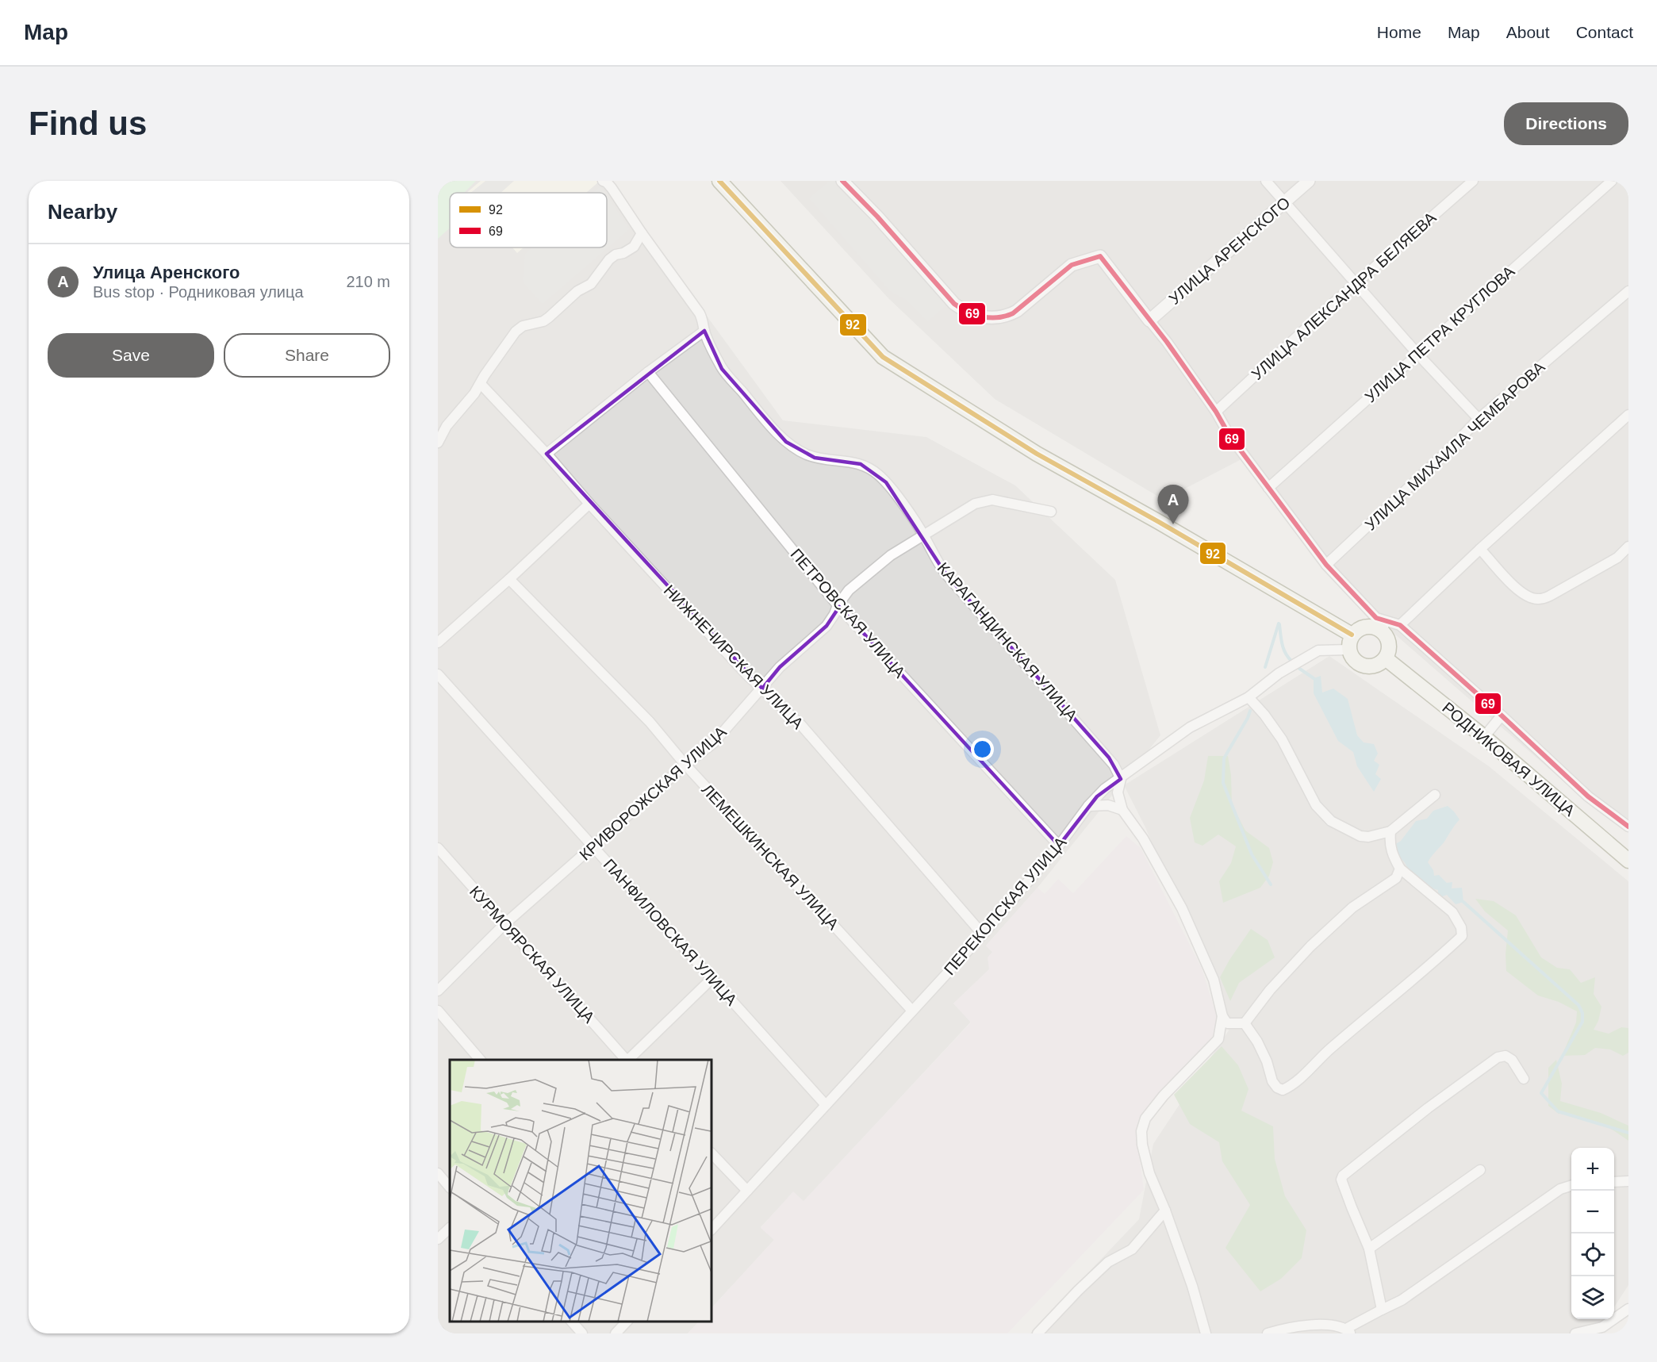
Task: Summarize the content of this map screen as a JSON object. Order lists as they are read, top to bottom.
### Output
{
  "streets": {
    "main road": ["РОДНИКОВАЯ УЛИЦА"],
    "street": [
      "УЛИЦА АРЕНСКОГО",
      "УЛИЦА АЛЕКСАНДРА БЕЛЯЕВА",
      "УЛИЦА ПЕТРА КРУГЛОВА",
      "УЛИЦА МИХАИЛА ЧЕМБАРОВА",
      "ПЕТРОВСКАЯ УЛИЦА",
      "КАРАГАНДИНСКАЯ УЛИЦА",
      "НИЖНЕЧИРСКАЯ УЛИЦА",
      "КРИВОРОЖСКАЯ УЛИЦА",
      "ЛЕМЕШКИНСКАЯ УЛИЦА",
      "ПЕРЕКОПСКАЯ УЛИЦА",
      "ПАНФИЛОВСКАЯ УЛИЦА",
      "КУРМОЯРСКАЯ УЛИЦА"
    ]
  },
  "crossings": [
    ["УЛИЦА АРЕНСКОГО", "РОДНИКОВАЯ УЛИЦА"],
    ["УЛИЦА АЛЕКСАНДРА БЕЛЯЕВА", "РОДНИКОВАЯ УЛИЦА"],
    ["УЛИЦА ПЕТРА КРУГЛОВА", "РОДНИКОВАЯ УЛИЦА"],
    ["УЛИЦА МИХАИЛА ЧЕМБАРОВА", "РОДНИКОВАЯ УЛИЦА"],
    ["ПЕТРОВСКАЯ УЛИЦА", "КРИВОРОЖСКАЯ УЛИЦА"],
    ["ПЕТРОВСКАЯ УЛИЦА", "ПЕРЕКОПСКАЯ УЛИЦА"],
    ["КАРАГАНДИНСКАЯ УЛИЦА", "КРИВОРОЖСКАЯ УЛИЦА"],
    ["КАРАГАНДИНСКАЯ УЛИЦА", "ПЕРЕКОПСКАЯ УЛИЦА"],
    ["НИЖНЕЧИРСКАЯ УЛИЦА", "КРИВОРОЖСКАЯ УЛИЦА"],
    ["НИЖНЕЧИРСКАЯ УЛИЦА", "ПЕРЕКОПСКАЯ УЛИЦА"],
    ["РОДНИКОВАЯ УЛИЦА", "ПЕРЕКОПСКАЯ УЛИЦА"],
    ["КРИВОРОЖСКАЯ УЛИЦА", "ЛЕМЕШКИНСКАЯ УЛИЦА"],
    ["КРИВОРОЖСКАЯ УЛИЦА", "ПАНФИЛОВСКАЯ УЛИЦА"],
    ["КРИВОРОЖСКАЯ УЛИЦА", "КУРМОЯРСКАЯ УЛИЦА"],
    ["ЛЕМЕШКИНСКАЯ УЛИЦА", "ПЕРЕКОПСКАЯ УЛИЦА"],
    ["ПЕРЕКОПСКАЯ УЛИЦА", "ПАНФИЛОВСКАЯ УЛИЦА"]
  ],
  "lines": ["transit line 92", "transit line 69"],
  "legend": ["92", "69"],
  "page": {
    "header": "Map",
    "nav": [
      "Home",
      "Map",
      "About",
      "Contact"
    ],
    "buttons": [
      "Directions",
      ["Save", "Share"]
    ],
    "title": "Find us",
    "heading": "Nearby",
    "list": [
      {
        "mark": "A",
        "name": "Улица Аренского",
        "note": "Bus stop · Родниковая улица",
        "value": "210 m"
      }
    ],
    "pins": "A",
    "map_buttons": ["+", "−"]
  }
}
